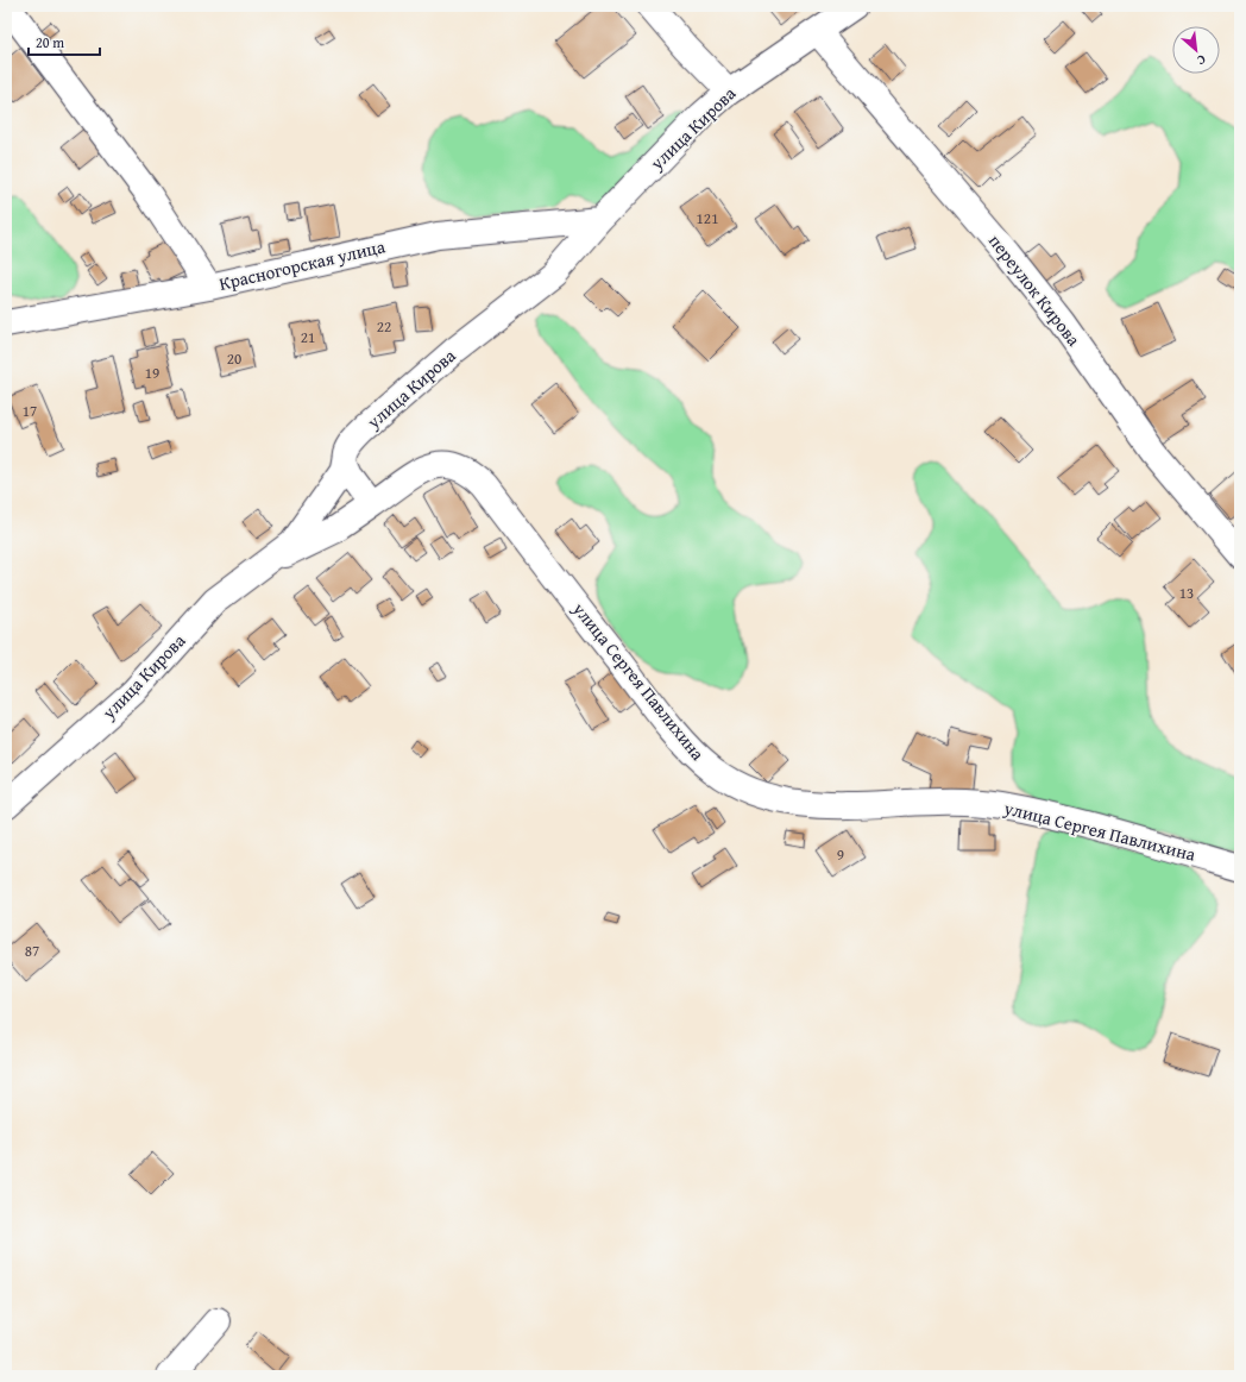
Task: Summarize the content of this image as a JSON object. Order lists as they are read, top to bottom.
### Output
{
  "streets": {
    "street": [
      "улица Кирова",
      "Красногорская улица",
      "переулок Кирова",
      "улица Сергея Павлихина"
    ]
  },
  "crossings": [
    ["улица Кирова", "Красногорская улица"],
    ["улица Кирова", "переулок Кирова"],
    ["улица Кирова", "улица Сергея Павлихина"]
  ],
  "house_numbers": [
    "121",
    "22",
    "21",
    "20",
    "19",
    "17",
    "13",
    "9",
    "87"
  ],
  "scale_bar": "20 m",
  "north": "bottom right"
}
